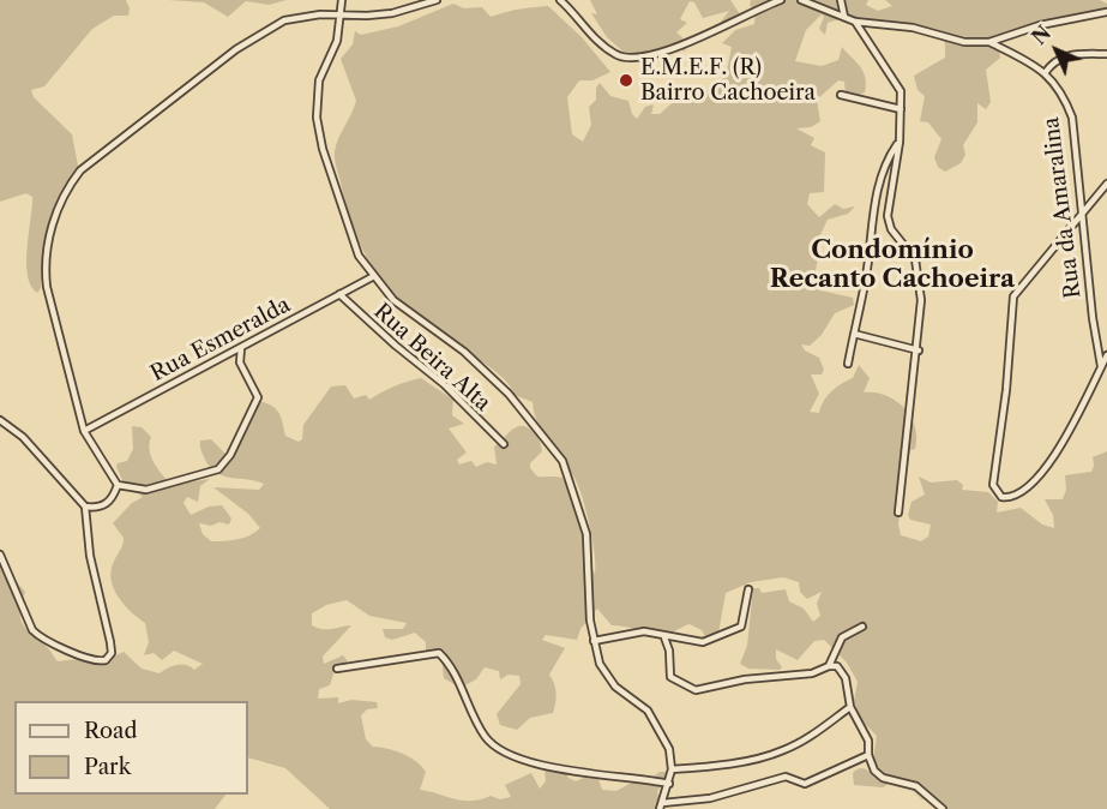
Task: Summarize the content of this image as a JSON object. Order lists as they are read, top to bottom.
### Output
{
  "streets": {
    "street": ["Rua da Amaralina", "Rua Esmeralda", "Rua Beira Alta"]
  },
  "crossings": [
    ["Rua Esmeralda", "Rua Beira Alta"]
  ],
  "districts": ["Condomínio Recanto Cachoeira"],
  "places": ["E.M.E.F. (R) Bairro Cachoeira"],
  "legend": ["Road", "Park"],
  "north": "top left"
}
